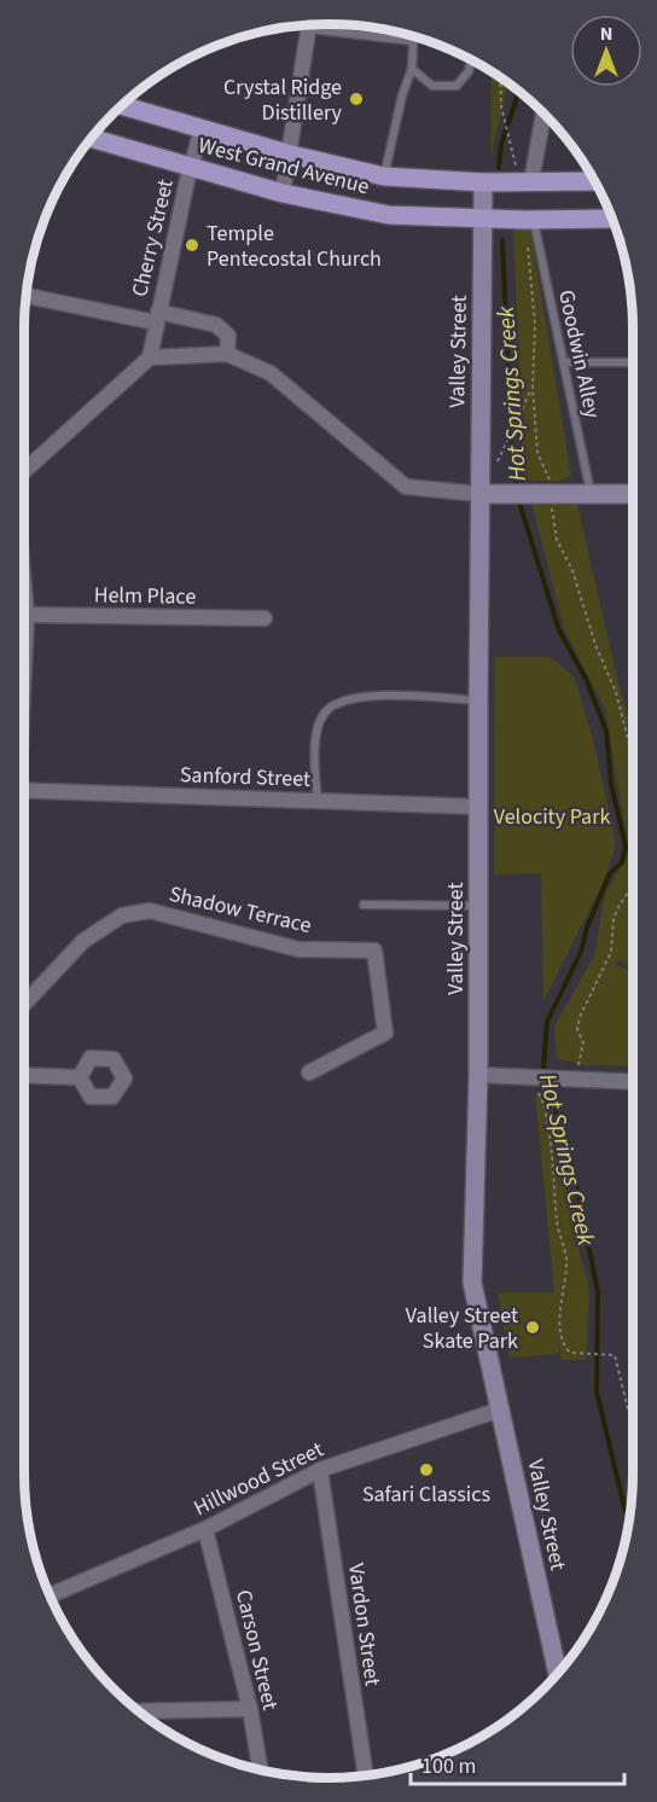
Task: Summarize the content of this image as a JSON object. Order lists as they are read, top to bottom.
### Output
{
  "streets": {
    "main road": ["West Grand Avenue"],
    "street": [
      "Cherry Street",
      "Valley Street",
      "Helm Place",
      "Sanford Street",
      "Shadow Terrace",
      "Hillwood Street",
      "Vardon Street",
      "Carson Street"
    ],
    "lane": ["Goodwin Alley"]
  },
  "crossings": [
    ["West Grand Avenue", "Cherry Street"],
    ["West Grand Avenue", "Valley Street"],
    ["West Grand Avenue", "Goodwin Alley"],
    ["Valley Street", "Sanford Street"],
    ["Valley Street", "Hillwood Street"],
    ["Hillwood Street", "Vardon Street"],
    ["Hillwood Street", "Carson Street"]
  ],
  "water": ["Hot Springs Creek"],
  "parks": ["Velocity Park"],
  "places": [
    "Crystal Ridge Distillery",
    "Temple Pentecostal Church",
    "Valley Street Skate Park",
    "Safari Classics"
  ],
  "scale_bar": "100 m",
  "north": "top"
}
